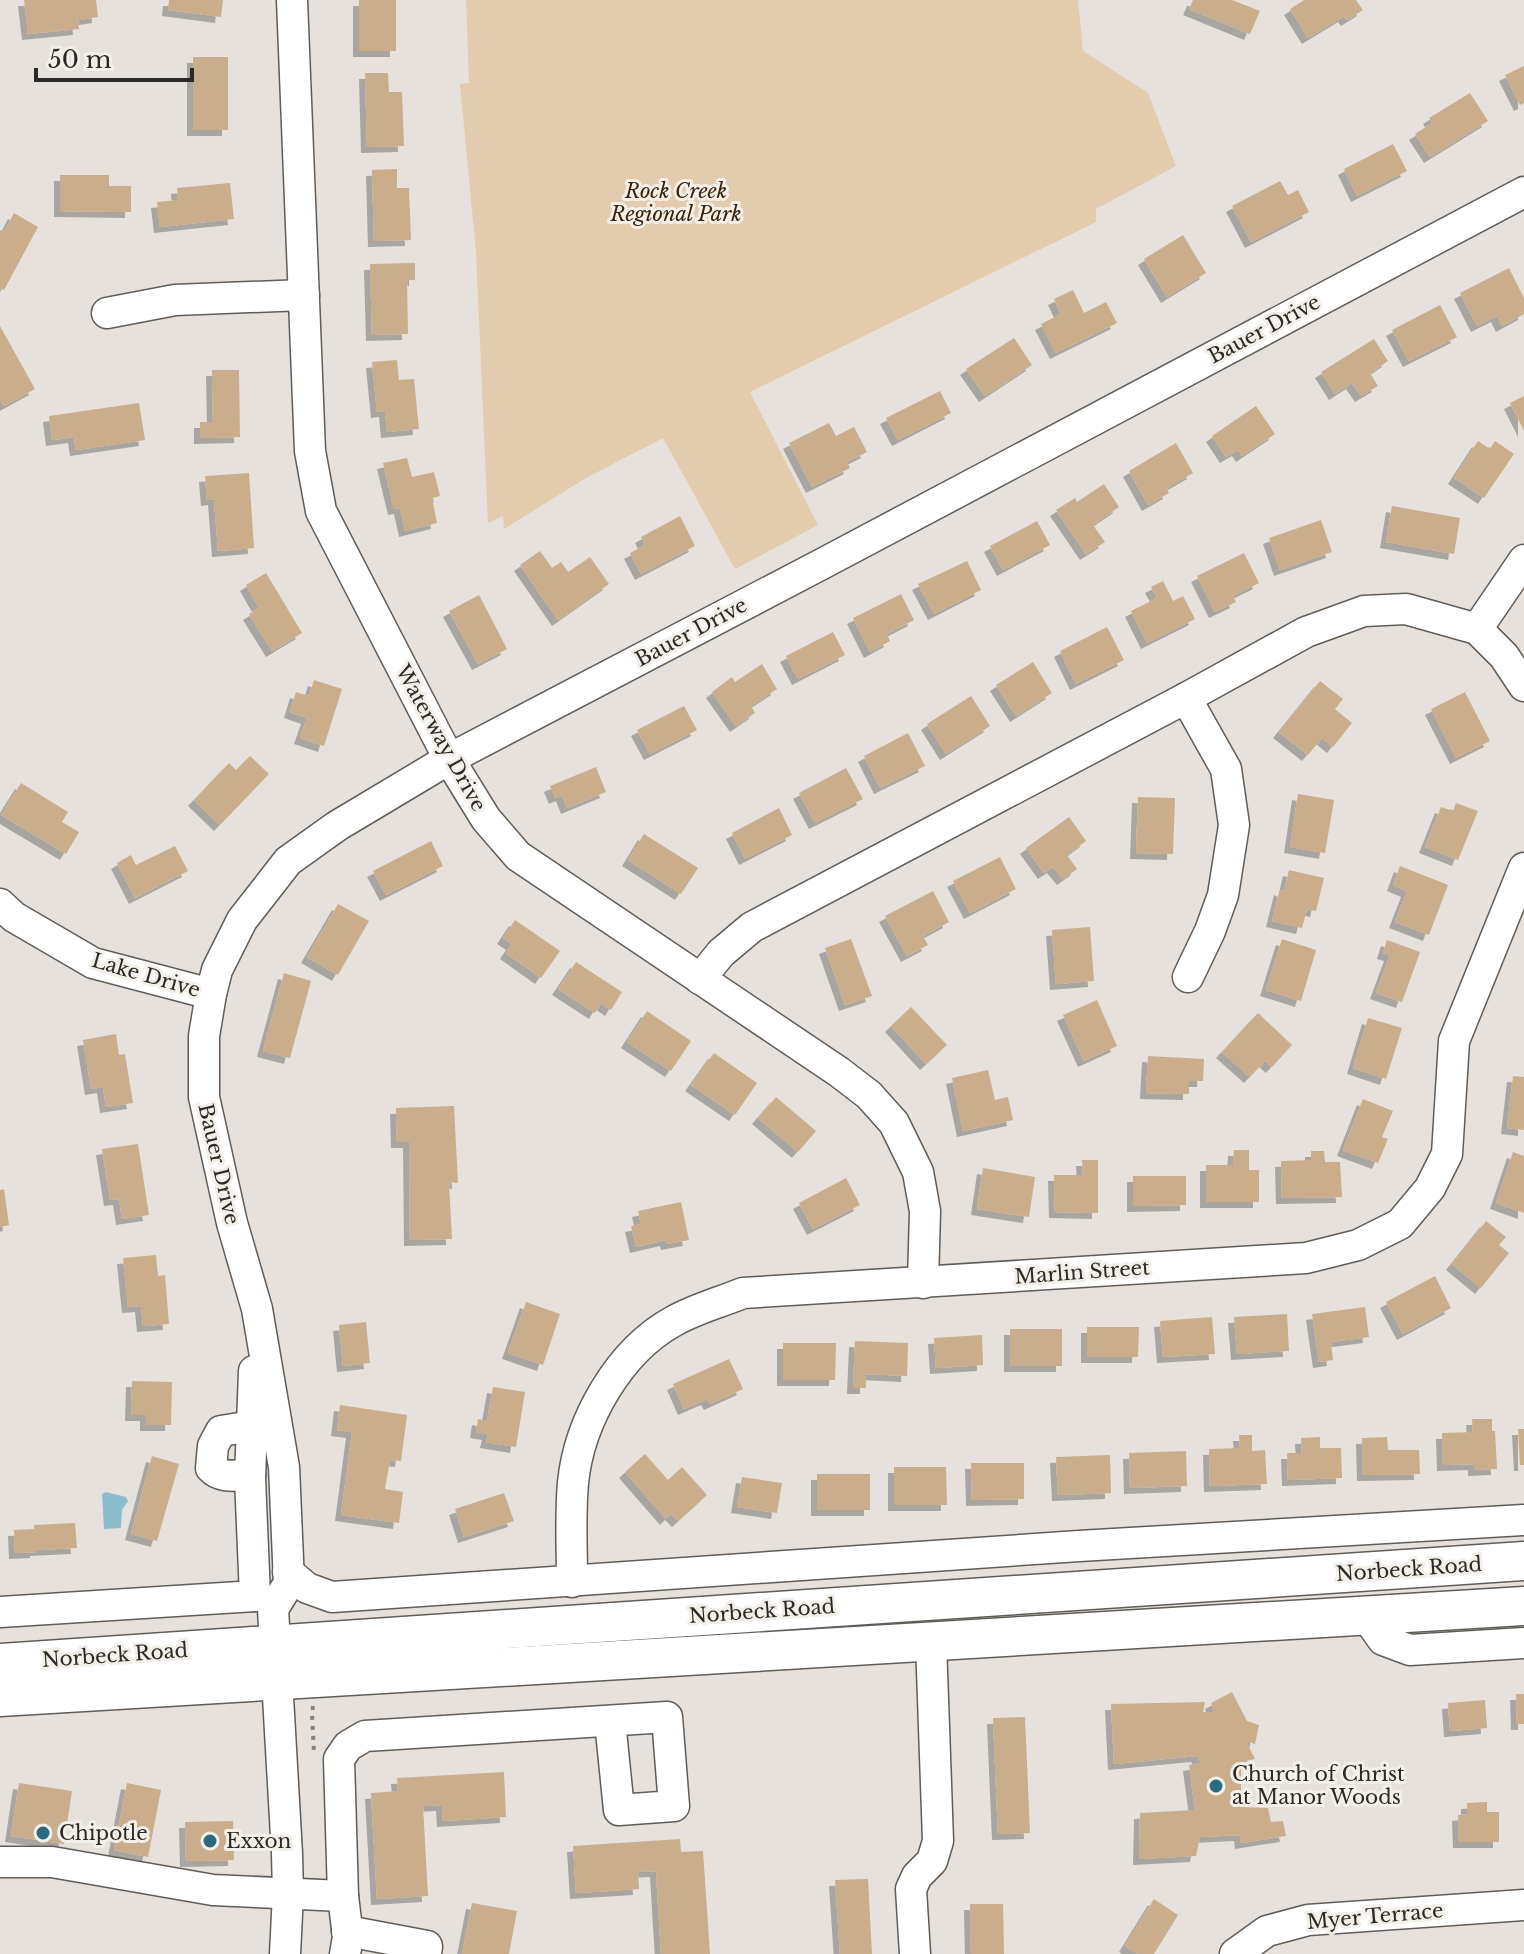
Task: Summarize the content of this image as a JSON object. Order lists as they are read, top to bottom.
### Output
{
  "streets": {
    "main road": ["Norbeck Road"],
    "street": [
      "Bauer Drive",
      "Waterway Drive",
      "Lake Drive",
      "Marlin Street",
      "Myer Terrace"
    ]
  },
  "crossings": [
    ["Bauer Drive", "Waterway Drive"],
    ["Bauer Drive", "Lake Drive"],
    ["Bauer Drive", "Norbeck Road"],
    ["Waterway Drive", "Marlin Street"],
    ["Marlin Street", "Norbeck Road"]
  ],
  "parks": ["Rock Creek Regional Park"],
  "places": ["Church of Christ at Manor Woods", "Chipotle", "Exxon"],
  "scale_bar": "50 m"
}
